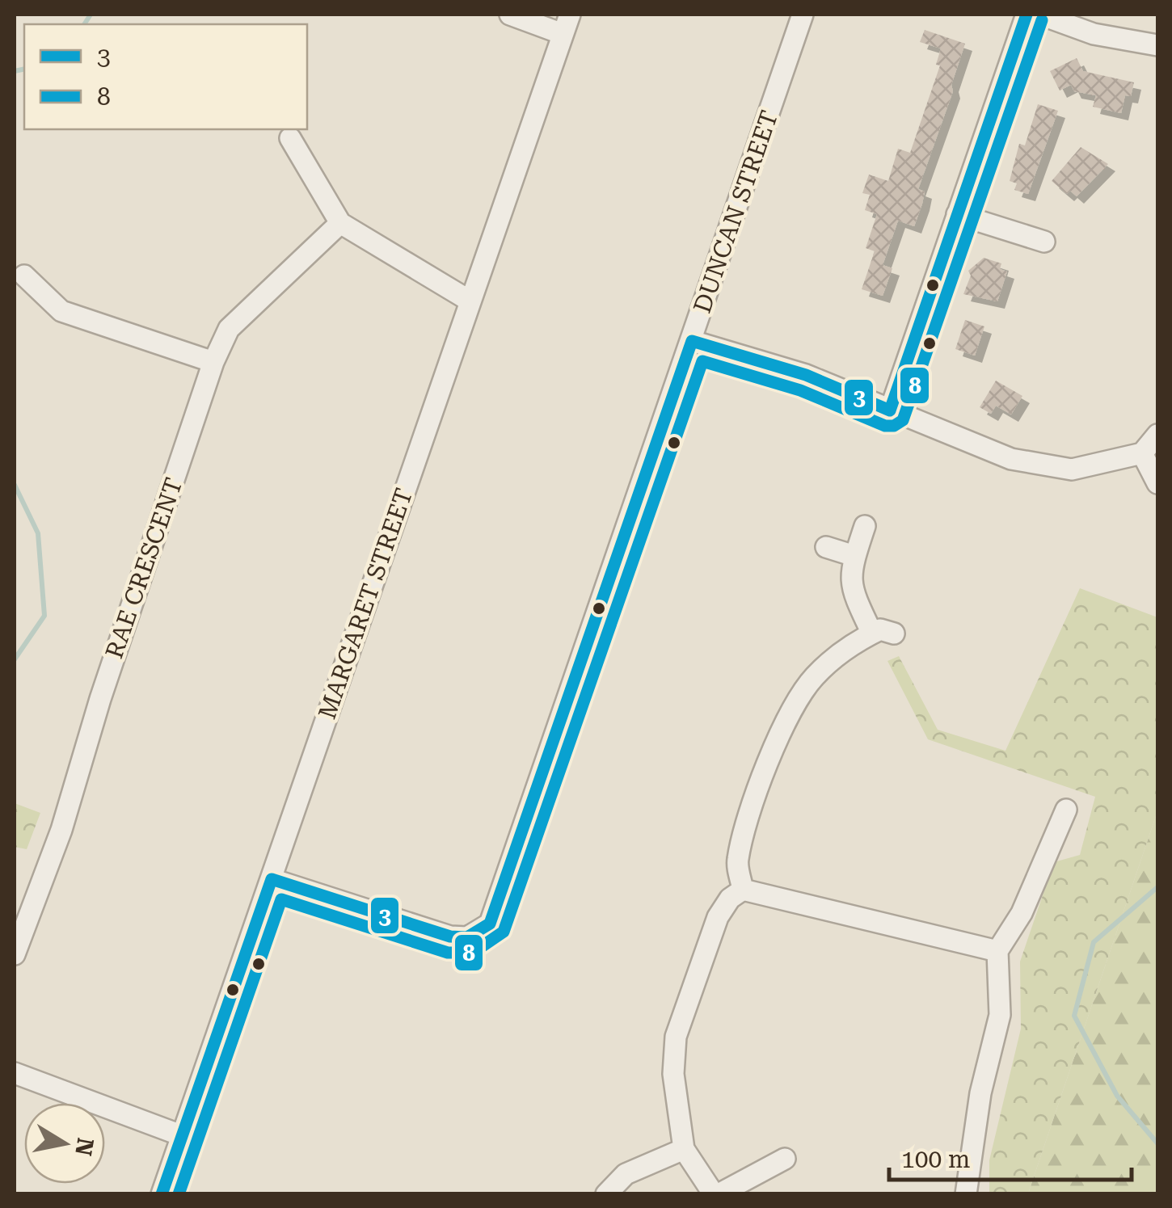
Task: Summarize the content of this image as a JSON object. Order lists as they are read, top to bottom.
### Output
{
  "streets": {
    "street": ["DUNCAN STREET", "RAE CRESCENT", "MARGARET STREET"]
  },
  "crossings": [
    ["DUNCAN STREET", "MARGARET STREET"]
  ],
  "lines": ["transit line 3", "transit line 8"],
  "legend": ["3", "8"],
  "scale_bar": "100 m",
  "north": "right"
}
